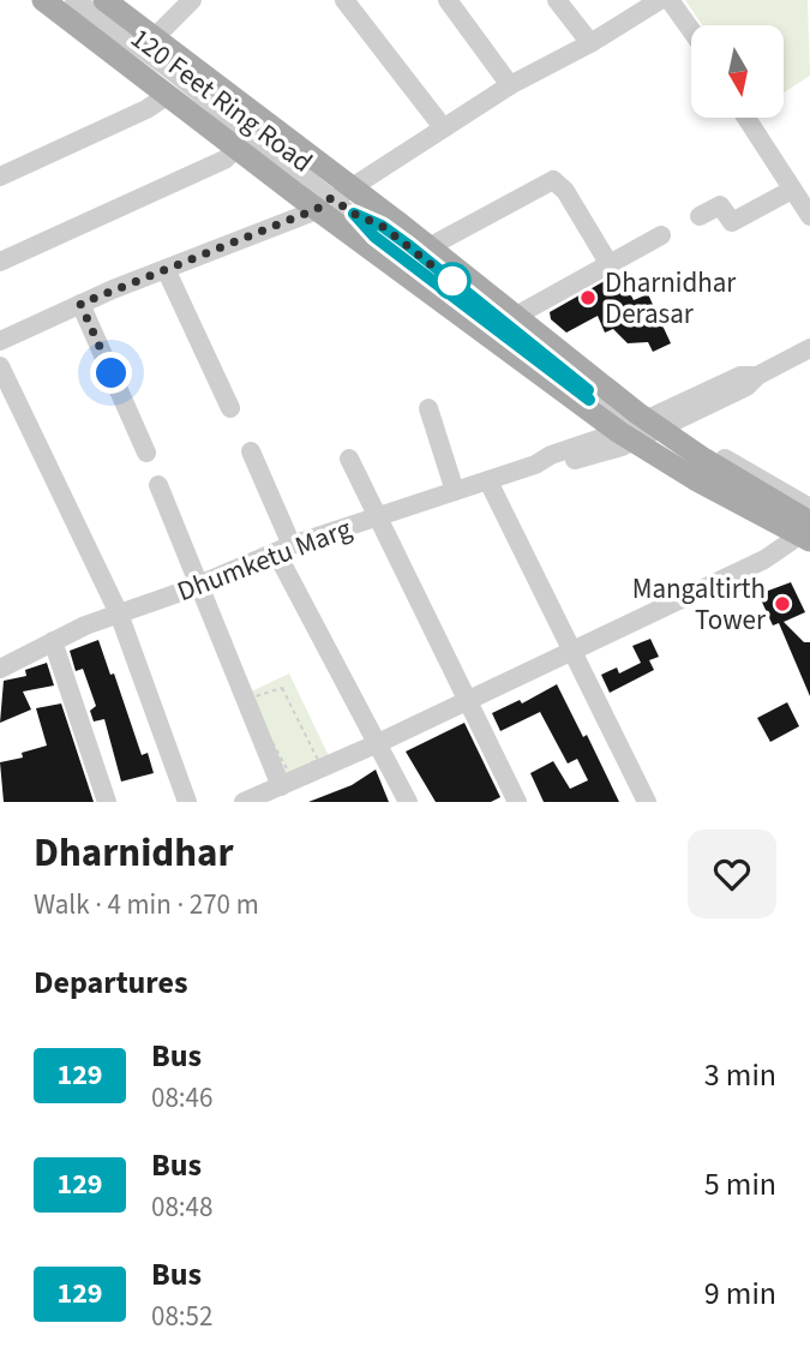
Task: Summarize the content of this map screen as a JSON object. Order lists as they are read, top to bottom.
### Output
{
  "streets": {
    "main road": ["120 Feet Ring Road"],
    "street": ["Dhumketu Marg"]
  },
  "crossings": [
    ["120 Feet Ring Road", "Dhumketu Marg"]
  ],
  "places": ["Dharnidhar Derasar", "Mangaltirth Tower"],
  "lines": ["bus line 129"],
  "north": "bottom",
  "page": {
    "heading": [
      ["Dharnidhar", "Walk · 4 min · 270 m"],
      "Departures"
    ],
    "list": [
      {
        "mark": "129",
        "name": "Bus",
        "note": "08:46",
        "value": "3 min"
      },
      {
        "mark": "129",
        "name": "Bus",
        "note": "08:48",
        "value": "5 min"
      },
      {
        "mark": "129",
        "name": "Bus",
        "note": "08:52",
        "value": "9 min"
      }
    ]
  }
}
